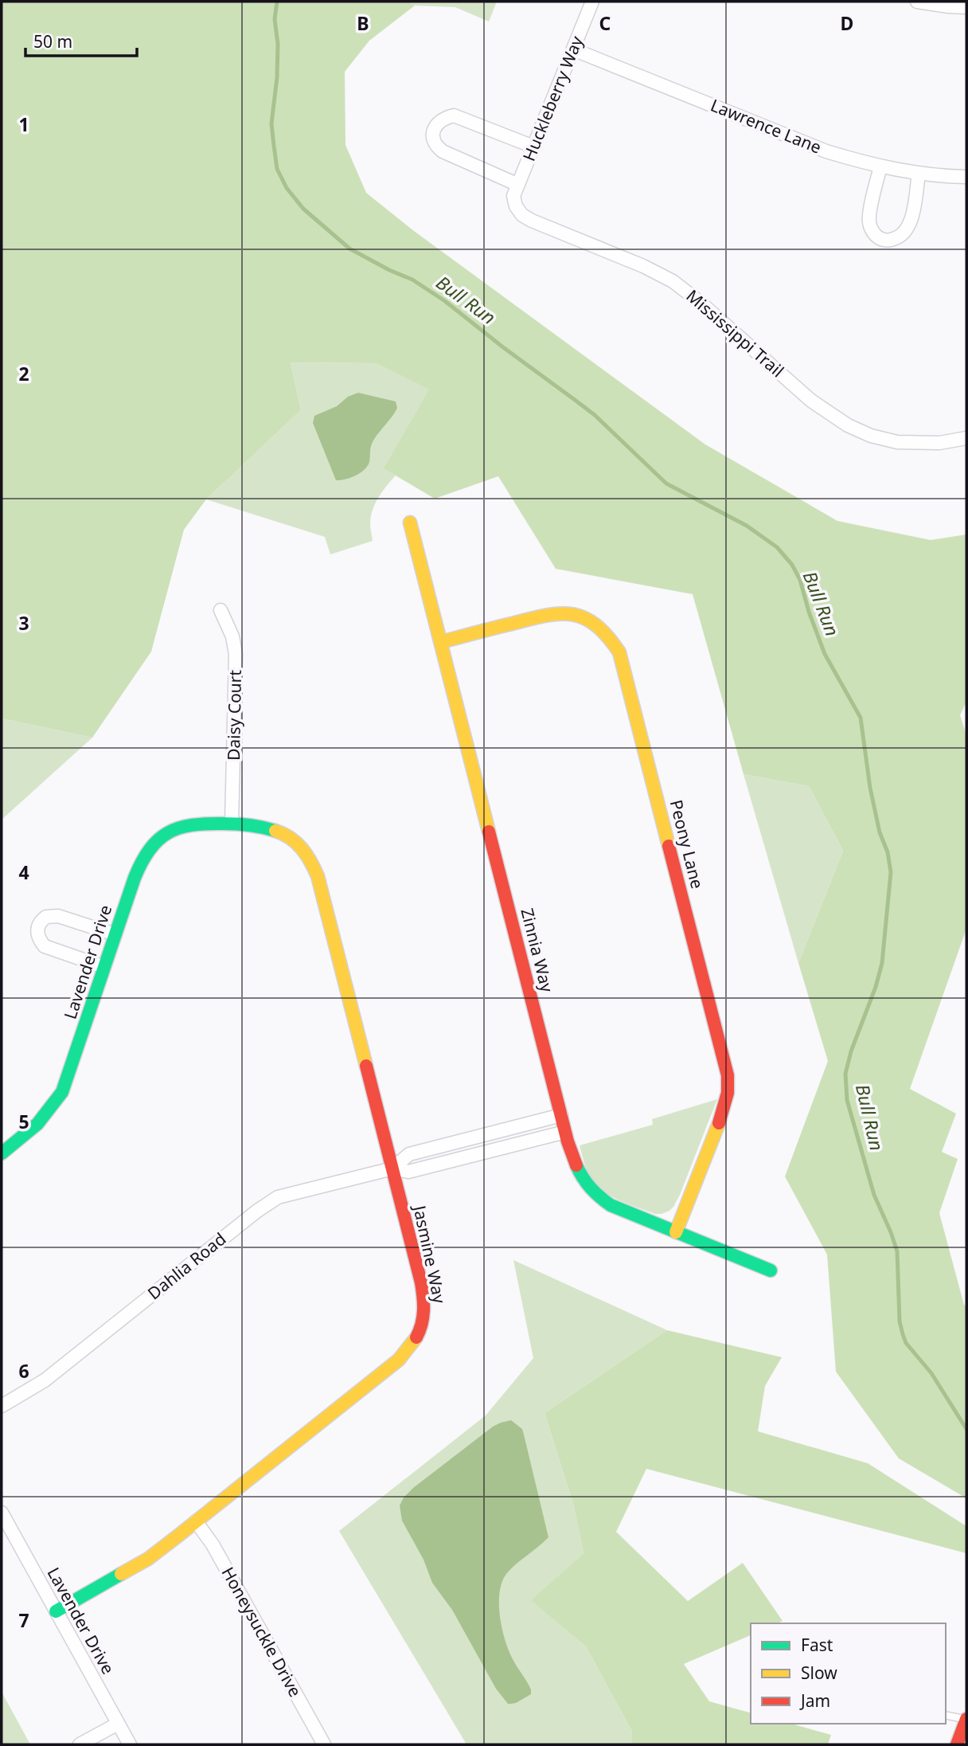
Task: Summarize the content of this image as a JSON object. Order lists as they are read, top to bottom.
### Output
{
  "streets": {
    "street": [
      "Huckleberry Way",
      "Lawrence Lane",
      "Mississippi Trail",
      "Daisy Court",
      "Peony Lane",
      "Zinnia Way",
      "Lavender Drive",
      "Jasmine Way",
      "Dahlia Road",
      "Honeysuckle Drive"
    ]
  },
  "crossings": [
    ["Huckleberry Way", "Lawrence Lane"],
    ["Huckleberry Way", "Mississippi Trail"],
    ["Daisy Court", "Lavender Drive"],
    ["Daisy Court", "Jasmine Way"],
    ["Peony Lane", "Zinnia Way"],
    ["Zinnia Way", "Dahlia Road"],
    ["Lavender Drive", "Jasmine Way"],
    ["Jasmine Way", "Dahlia Road"],
    ["Jasmine Way", "Honeysuckle Drive"]
  ],
  "water": ["Bull Run"],
  "legend": ["Fast", "Slow", "Jam"],
  "scale_bar": "50 m",
  "grid": {
    "columns": ["B", "C", "D"],
    "rows": [
      "1",
      "2",
      "3",
      "4",
      "5",
      "6",
      "7"
    ]
  }
}
